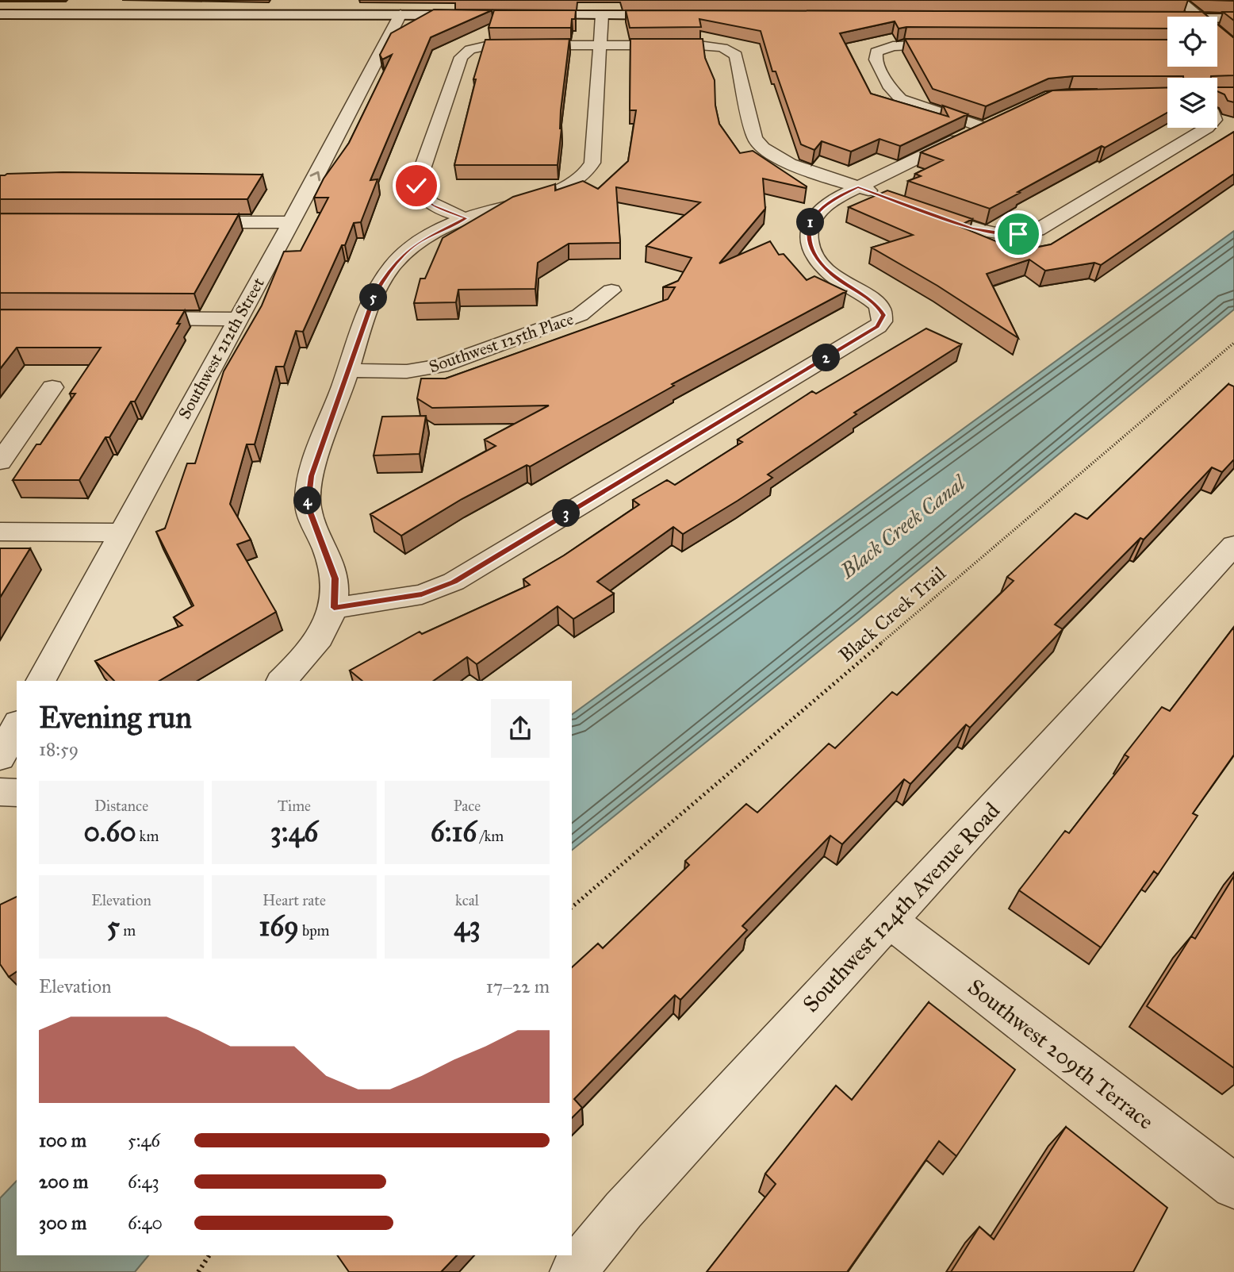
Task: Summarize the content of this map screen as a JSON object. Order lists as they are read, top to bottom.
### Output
{
  "streets": {
    "street": [
      "Southwest 125th Place",
      "Southwest 212th Street",
      "Southwest 124th Avenue Road",
      "Southwest 209th Terrace"
    ],
    "path": ["Black Creek Trail"]
  },
  "crossings": [
    ["Southwest 124th Avenue Road", "Southwest 209th Terrace"]
  ],
  "water": ["Black Creek Canal"],
  "page": {
    "pins": [
      "1",
      "5",
      "2",
      "4",
      "3"
    ],
    "heading": ["Evening run", "18:59"],
    "stats": [
      ["Distance", "0.60 km"],
      ["Time", "3:46"],
      ["Pace", "6:16 /km"],
      ["Elevation", "5 m"],
      ["Heart rate", "169 bpm"],
      ["kcal", "43"]
    ],
    "chart": ["Elevation", "17–22 m"],
    "list": [
      {
        "name": "100 m",
        "note": "5:46"
      },
      {
        "name": "200 m",
        "note": "6:43"
      },
      {
        "name": "300 m",
        "note": "6:40"
      }
    ]
  }
}
